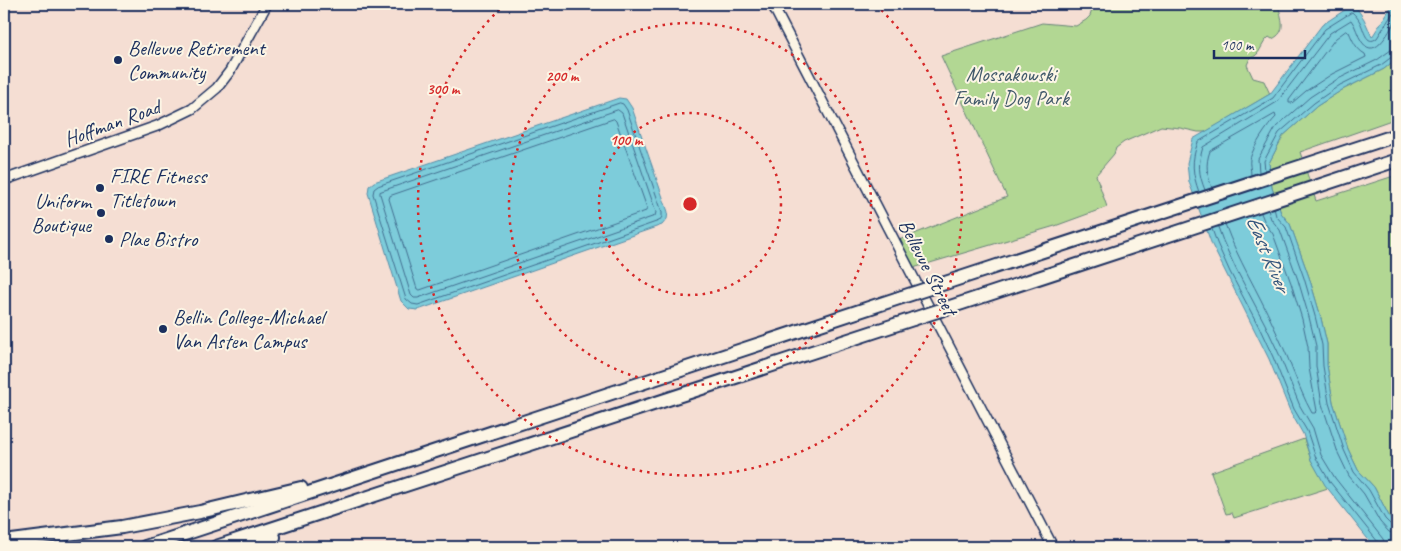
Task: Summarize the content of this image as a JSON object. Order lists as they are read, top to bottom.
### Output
{
  "streets": {
    "street": ["Hoffman Road", "Bellevue Street"]
  },
  "water": ["East River"],
  "parks": ["Mossakowski Family Dog Park"],
  "places": [
    "Bellevue Retirement Community",
    "FIRE Fitness Titletown",
    "Uniform Boutique",
    "Plae Bistro",
    "Bellin College-Michael Van Asten Campus"
  ],
  "scale_bar": "100 m",
  "rings": ["200 m", "300 m", "100 m"]
}
